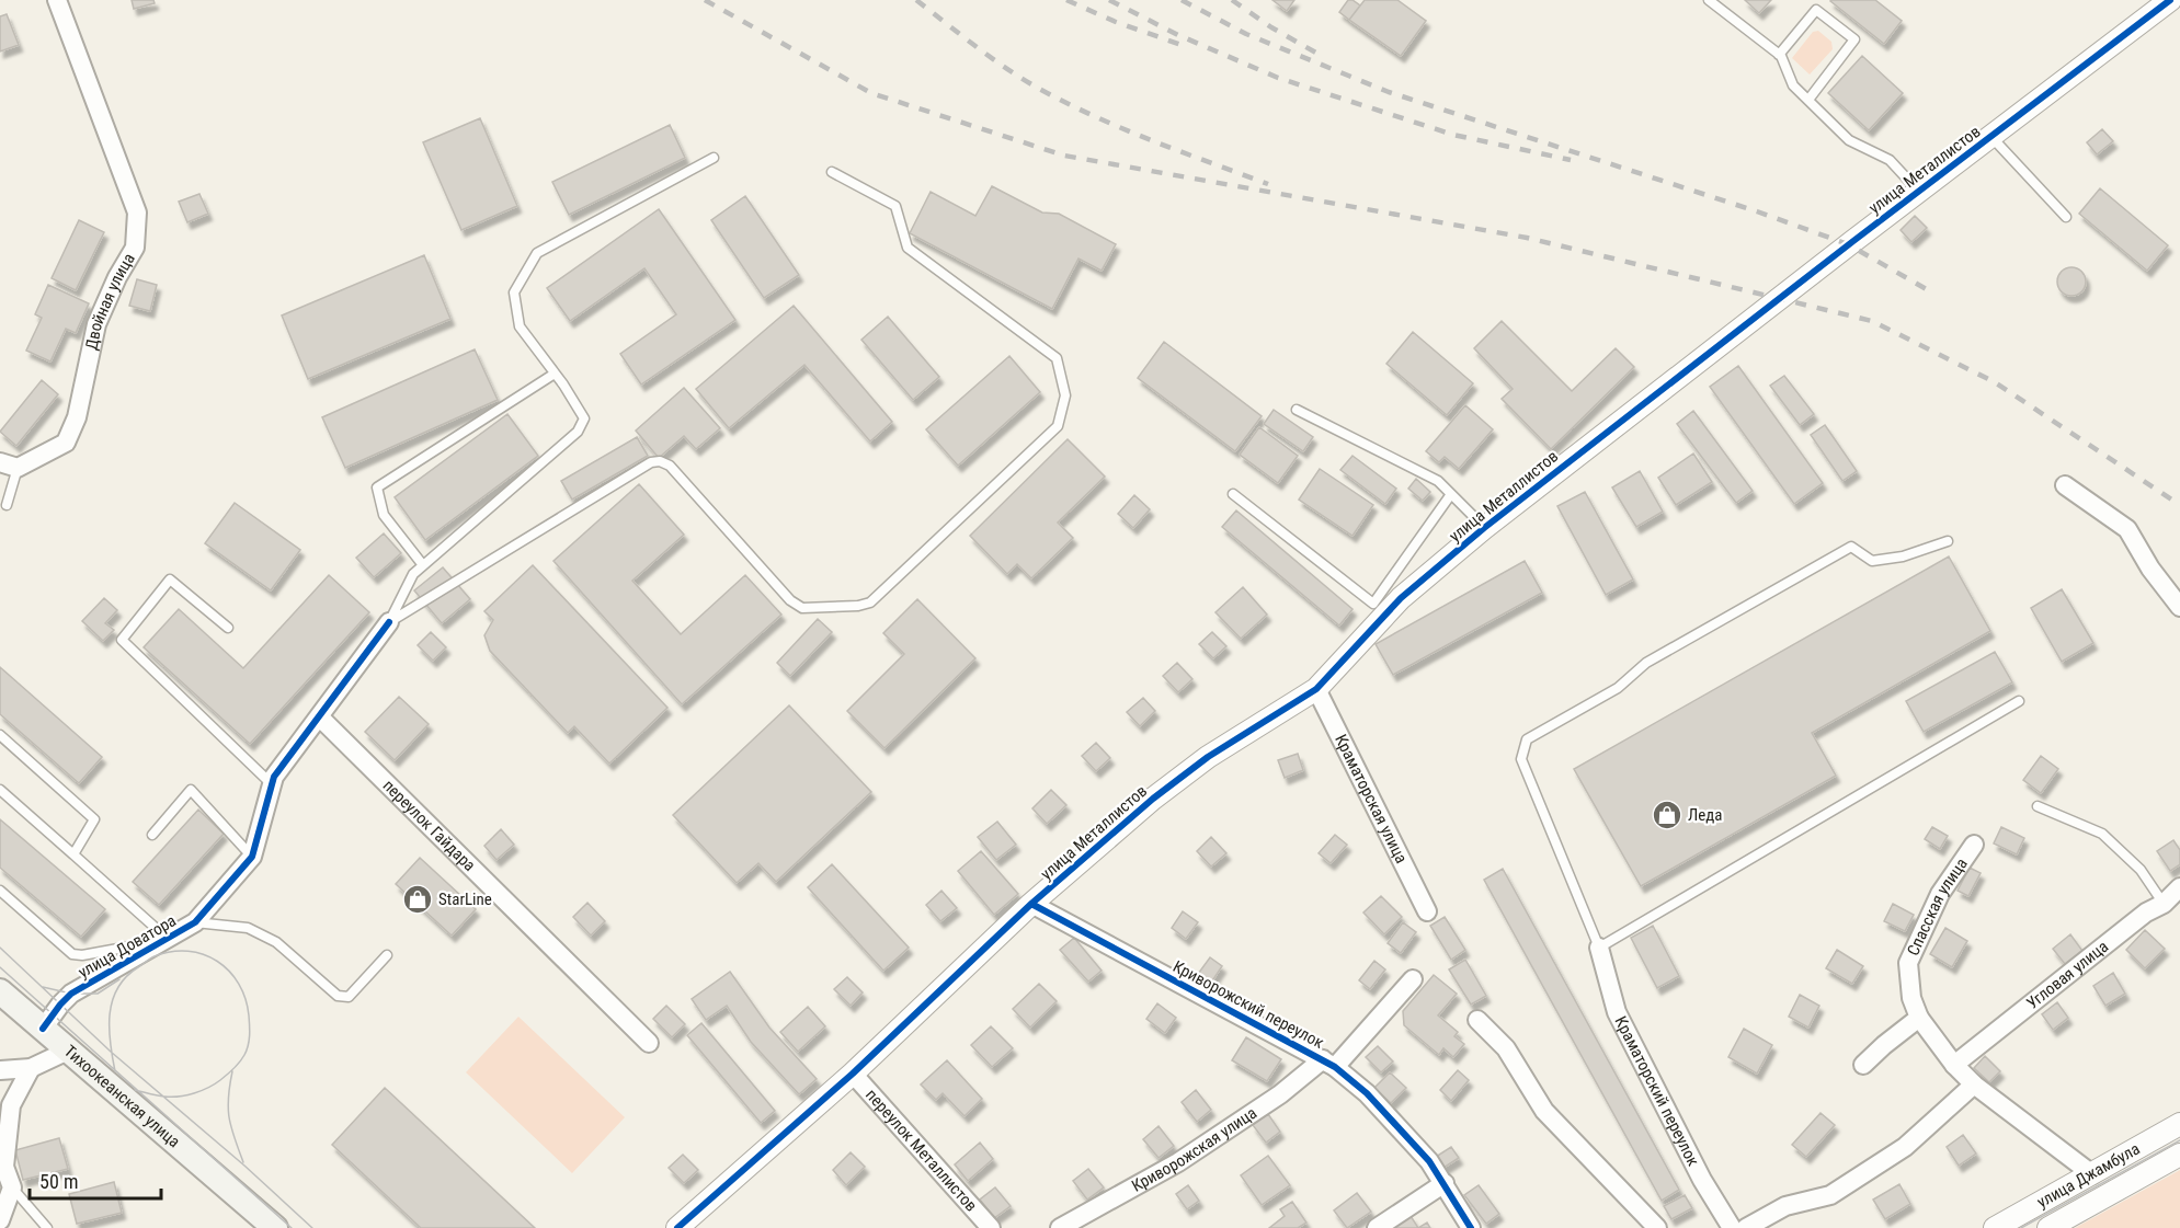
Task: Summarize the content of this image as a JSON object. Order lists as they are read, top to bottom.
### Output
{
  "streets": {
    "main road": ["Тихоокеанская улица"],
    "street": [
      "улица Металлистов",
      "Двойная улица",
      "Краматорская улица",
      "переулок Гайдара",
      "Спасская улица",
      "улица Доватора",
      "Угловая улица",
      "Криворожский переулок",
      "Краматорский переулок",
      "Криворожская улица",
      "переулок Металлистов",
      "улица Джамбула"
    ]
  },
  "crossings": [
    ["улица Металлистов", "Краматорская улица"],
    ["улица Металлистов", "Криворожский переулок"],
    ["улица Металлистов", "переулок Металлистов"],
    ["переулок Гайдара", "улица Доватора"],
    ["улица Доватора", "Тихоокеанская улица"],
    ["Криворожский переулок", "Криворожская улица"]
  ],
  "places": {
    "shop": ["Леда", "StarLine"]
  },
  "scale_bar": "50 m"
}
